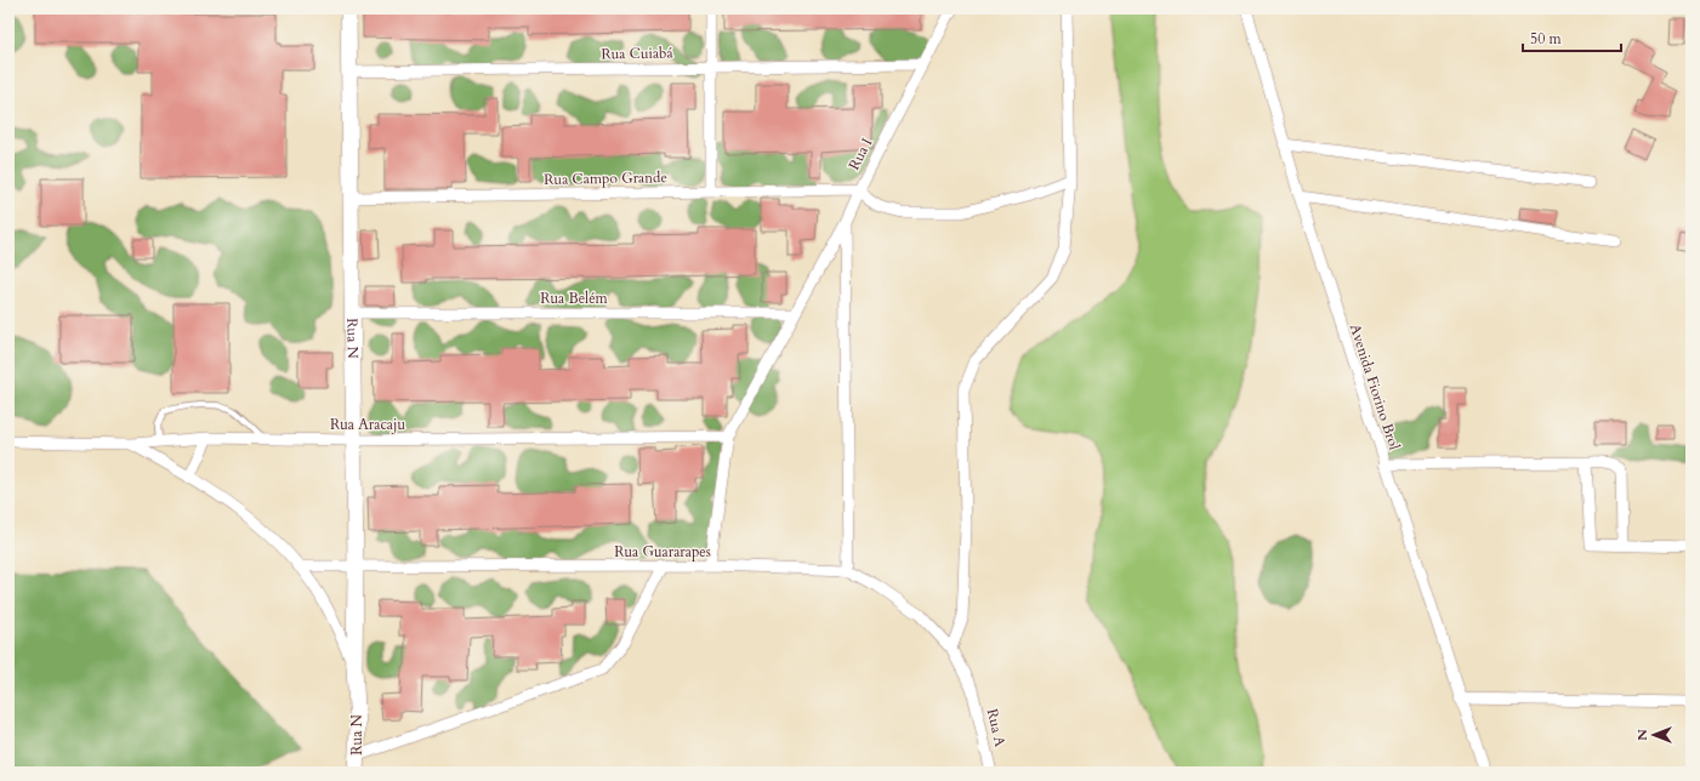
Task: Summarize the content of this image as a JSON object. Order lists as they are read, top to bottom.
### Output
{
  "streets": {
    "street": [
      "Rua Cuiabá",
      "Rua I",
      "Rua Campo Grande",
      "Rua Belém",
      "Rua N",
      "Avenida Fiorino Brol",
      "Rua Aracaju",
      "Rua Guararapes",
      "Rua A"
    ]
  },
  "crossings": [
    ["Rua Cuiabá", "Rua I"],
    ["Rua Cuiabá", "Rua N"],
    ["Rua I", "Rua Campo Grande"],
    ["Rua I", "Rua Belém"],
    ["Rua I", "Rua Aracaju"],
    ["Rua Campo Grande", "Rua N"],
    ["Rua Belém", "Rua N"],
    ["Rua N", "Rua Aracaju"],
    ["Rua N", "Rua Guararapes"],
    ["Rua Guararapes", "Rua A"]
  ],
  "scale_bar": "50 m",
  "north": "left"
}
